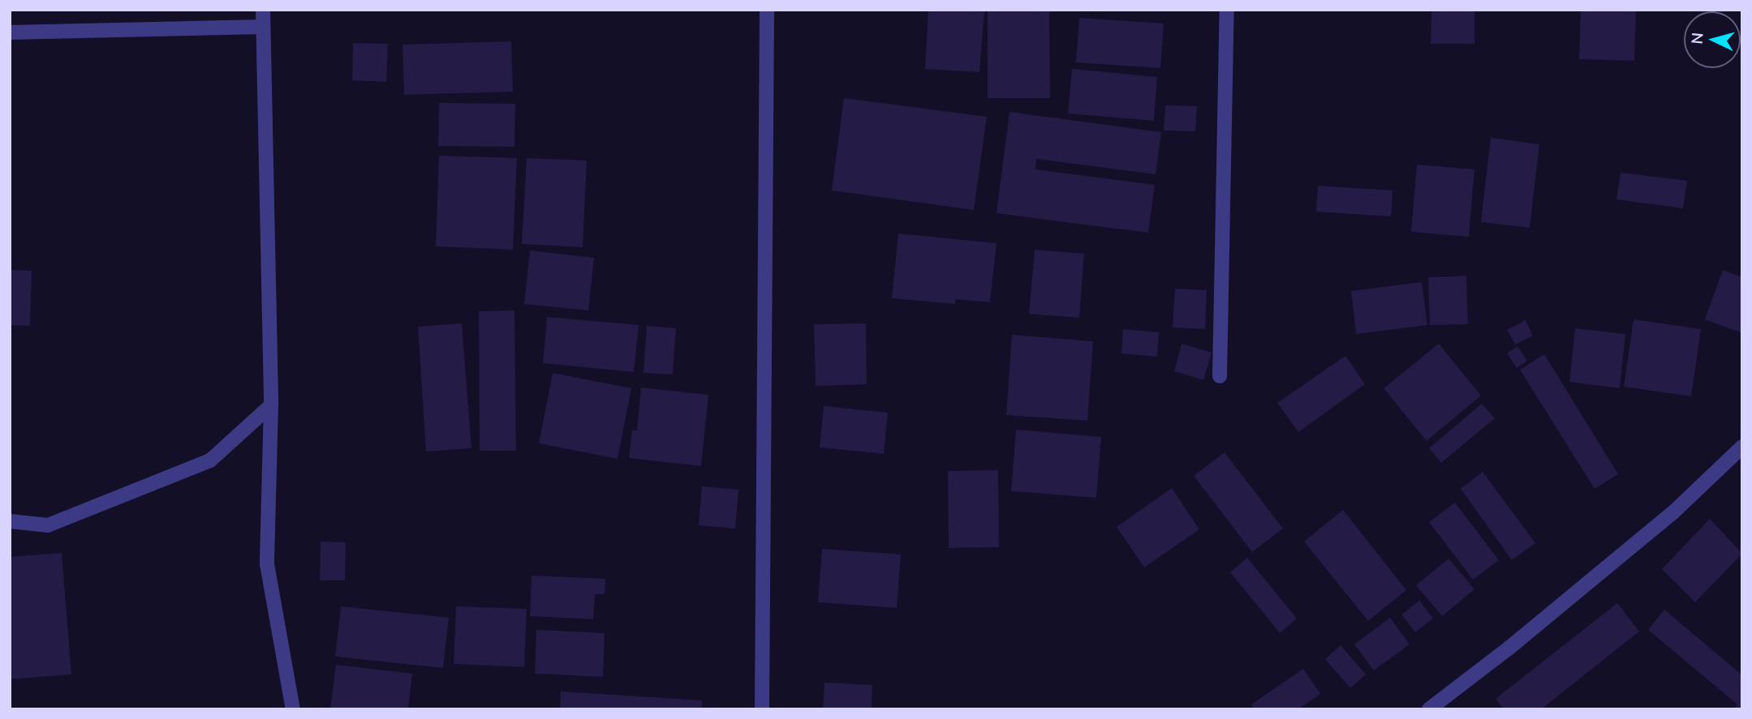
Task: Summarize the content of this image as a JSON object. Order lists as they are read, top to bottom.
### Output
{
  "north": "left"
}
